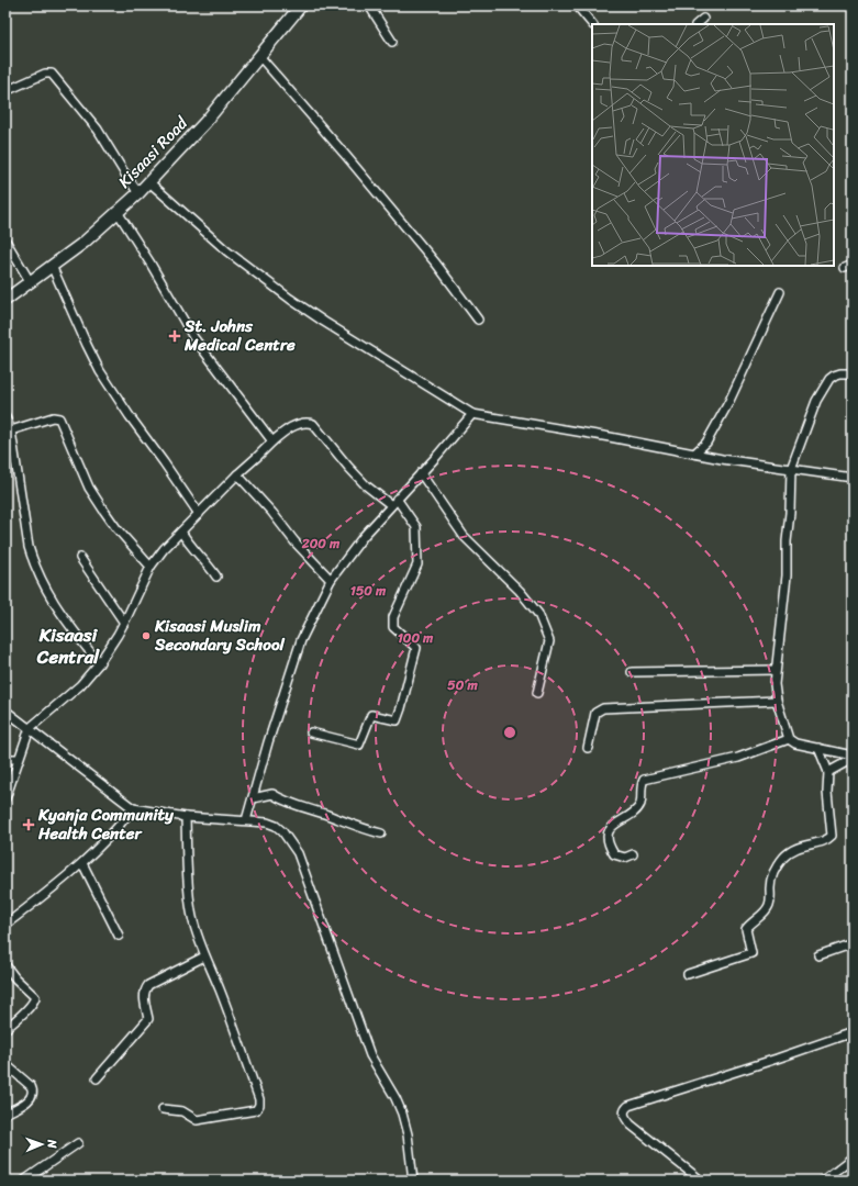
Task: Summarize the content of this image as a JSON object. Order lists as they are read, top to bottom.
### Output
{
  "streets": {
    "main road": ["Kisaasi Road"]
  },
  "districts": ["Kisaasi Central"],
  "places": {
    "health": ["St. Johns Medical Centre", "Kyanja Community Health Center"],
    "other": ["Kisaasi Muslim Secondary School"]
  },
  "north": "right",
  "rings": [
    "200 m",
    "150 m",
    "100 m",
    "50 m"
  ]
}
